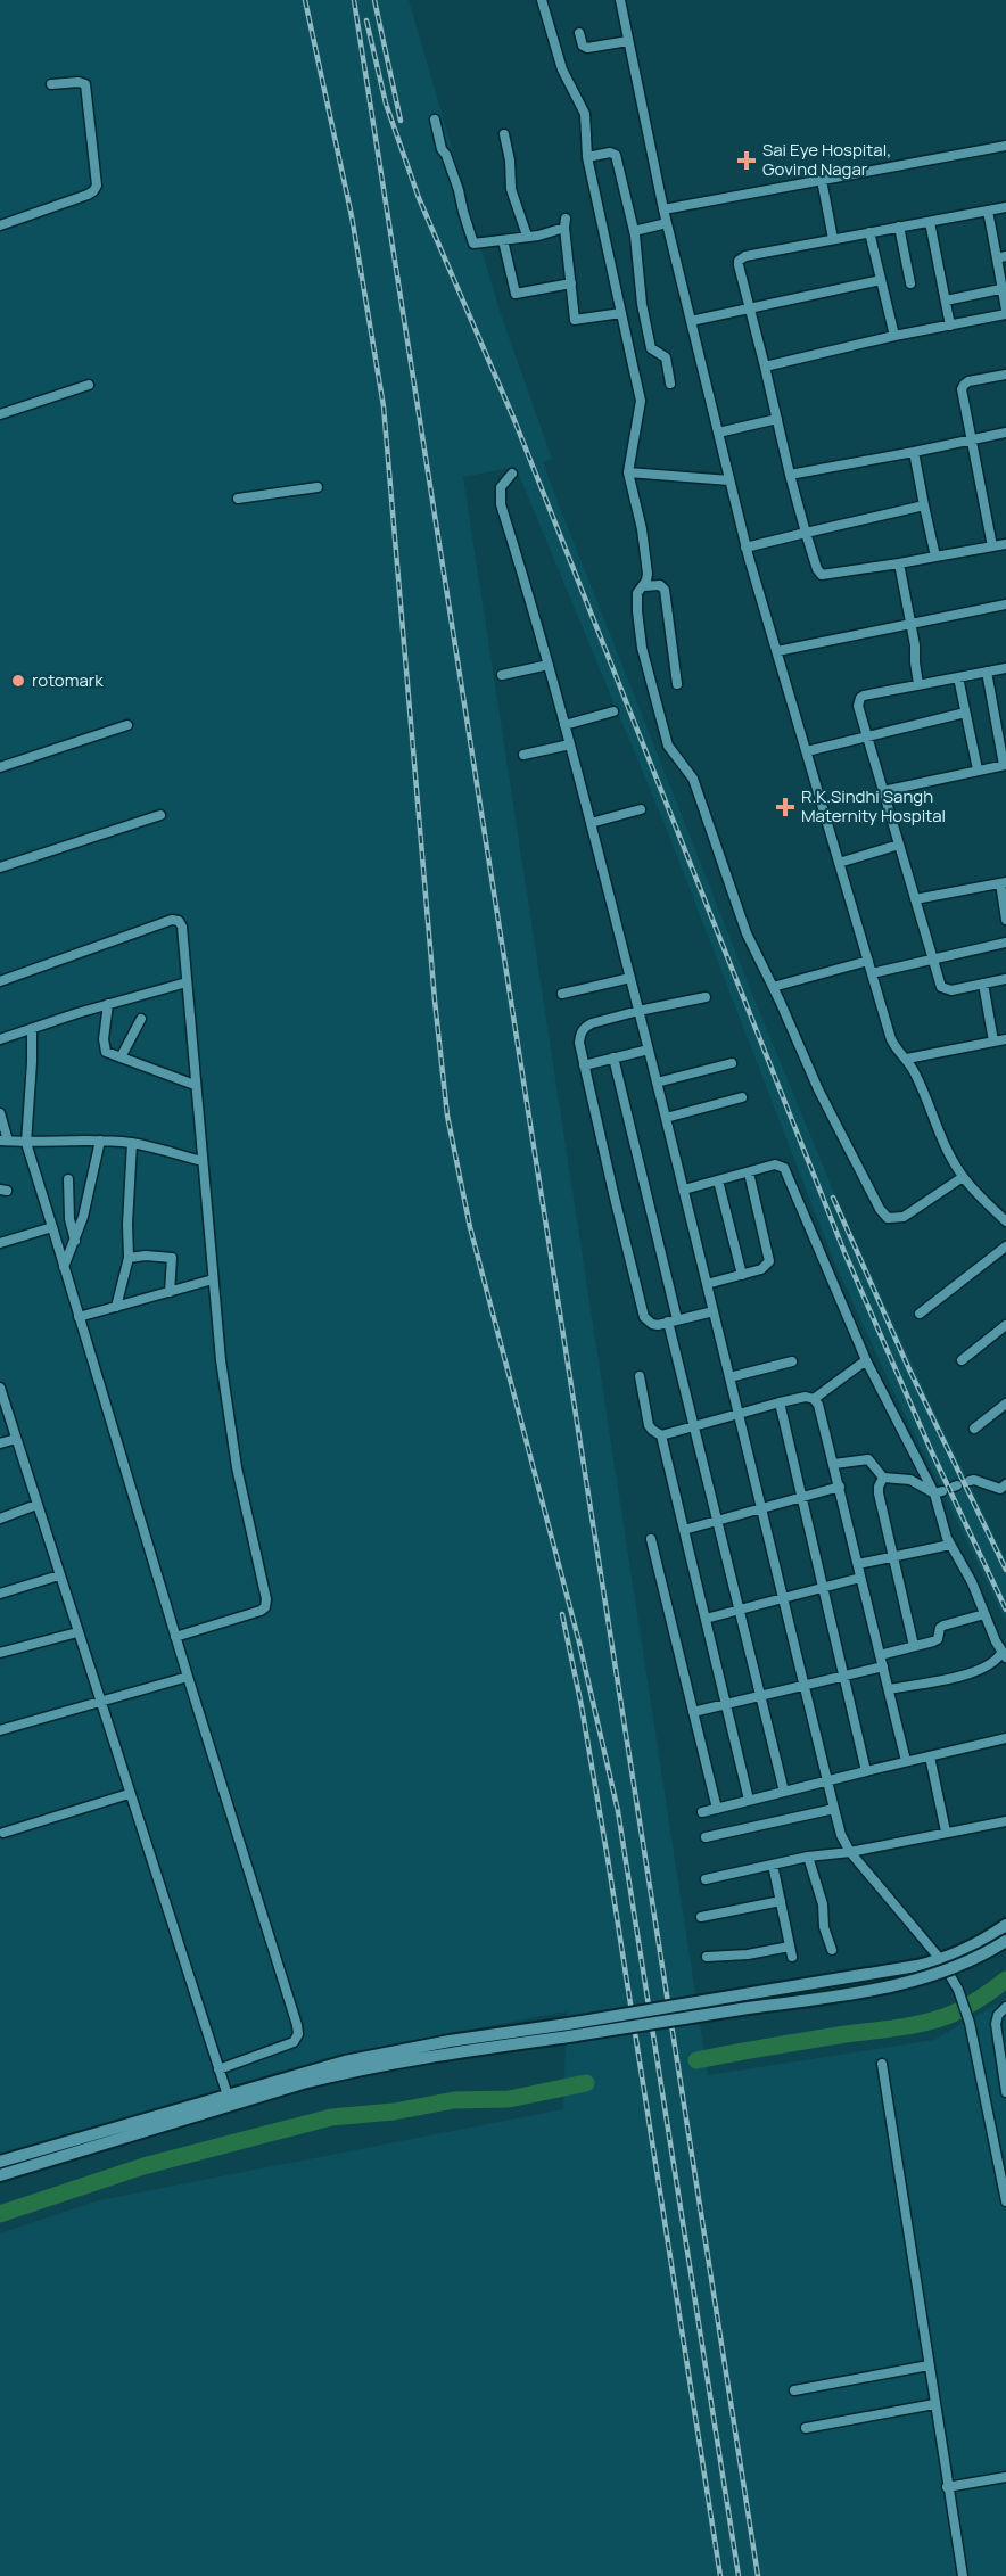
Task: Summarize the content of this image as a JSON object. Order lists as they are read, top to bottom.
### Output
{
  "places": {
    "health": ["Sai Eye Hospital, Govind Nagar", "R.K.Sindhi Sangh Maternity Hospital"],
    "other": ["rotomark"]
  }
}
